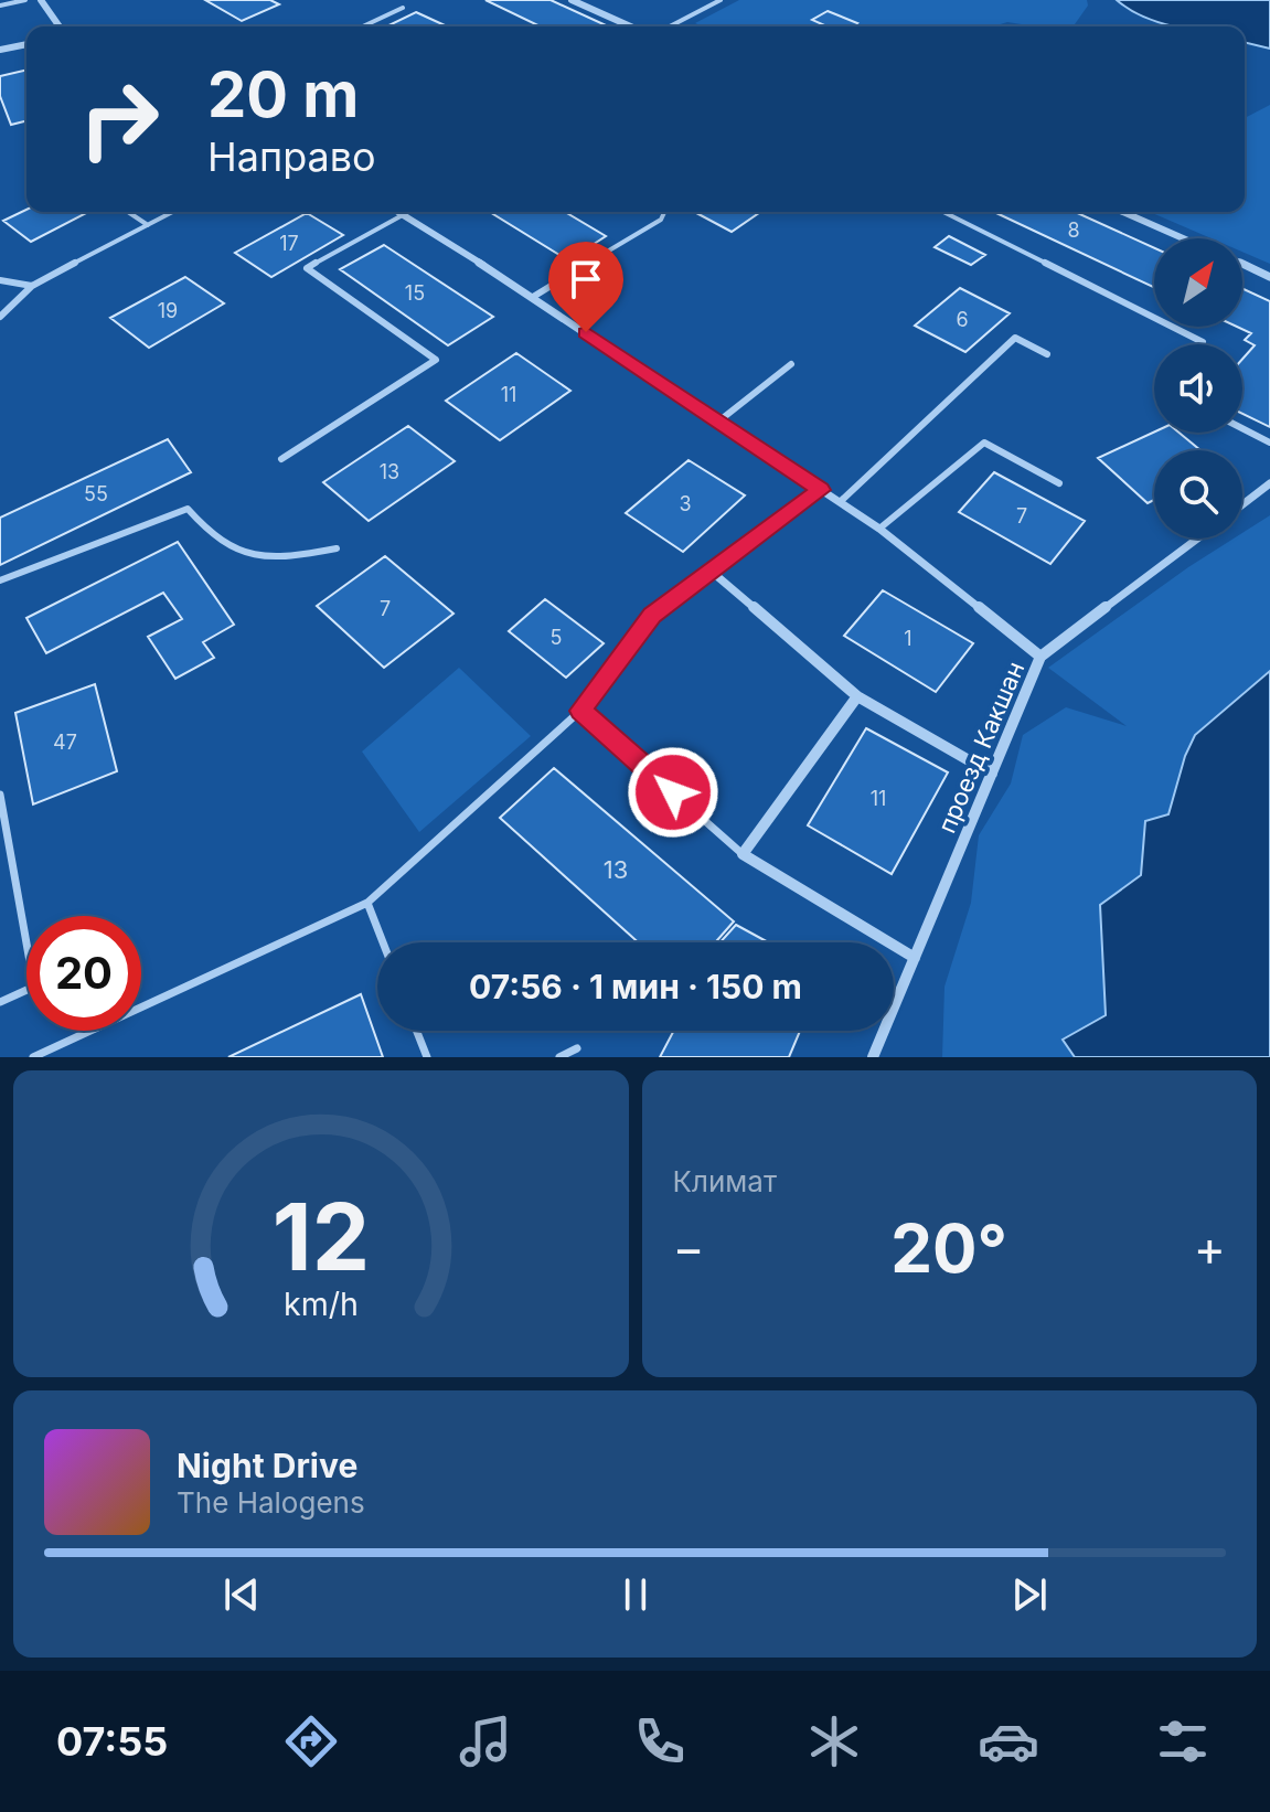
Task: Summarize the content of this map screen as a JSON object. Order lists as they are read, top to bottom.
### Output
{
  "streets": {
    "street": ["проезд Какшан"]
  },
  "house_numbers": [
    "8",
    "17",
    "15",
    "19",
    "6",
    "11",
    "13",
    "55",
    "3",
    "7",
    "7",
    "5",
    "1",
    "47",
    "11",
    "13"
  ],
  "north": "top right",
  "page": {
    "turn": ["20 m", "Направо"],
    "limit": "20",
    "trip": "07:56 · 1 мин · 150 m",
    "tile": "Климат",
    "heat": ["−", "20°", "+"],
    "song": ["Night Drive", "The Halogens"],
    "tabs": "07:55",
    "gauge": ["12", "km/h"]
  }
}
